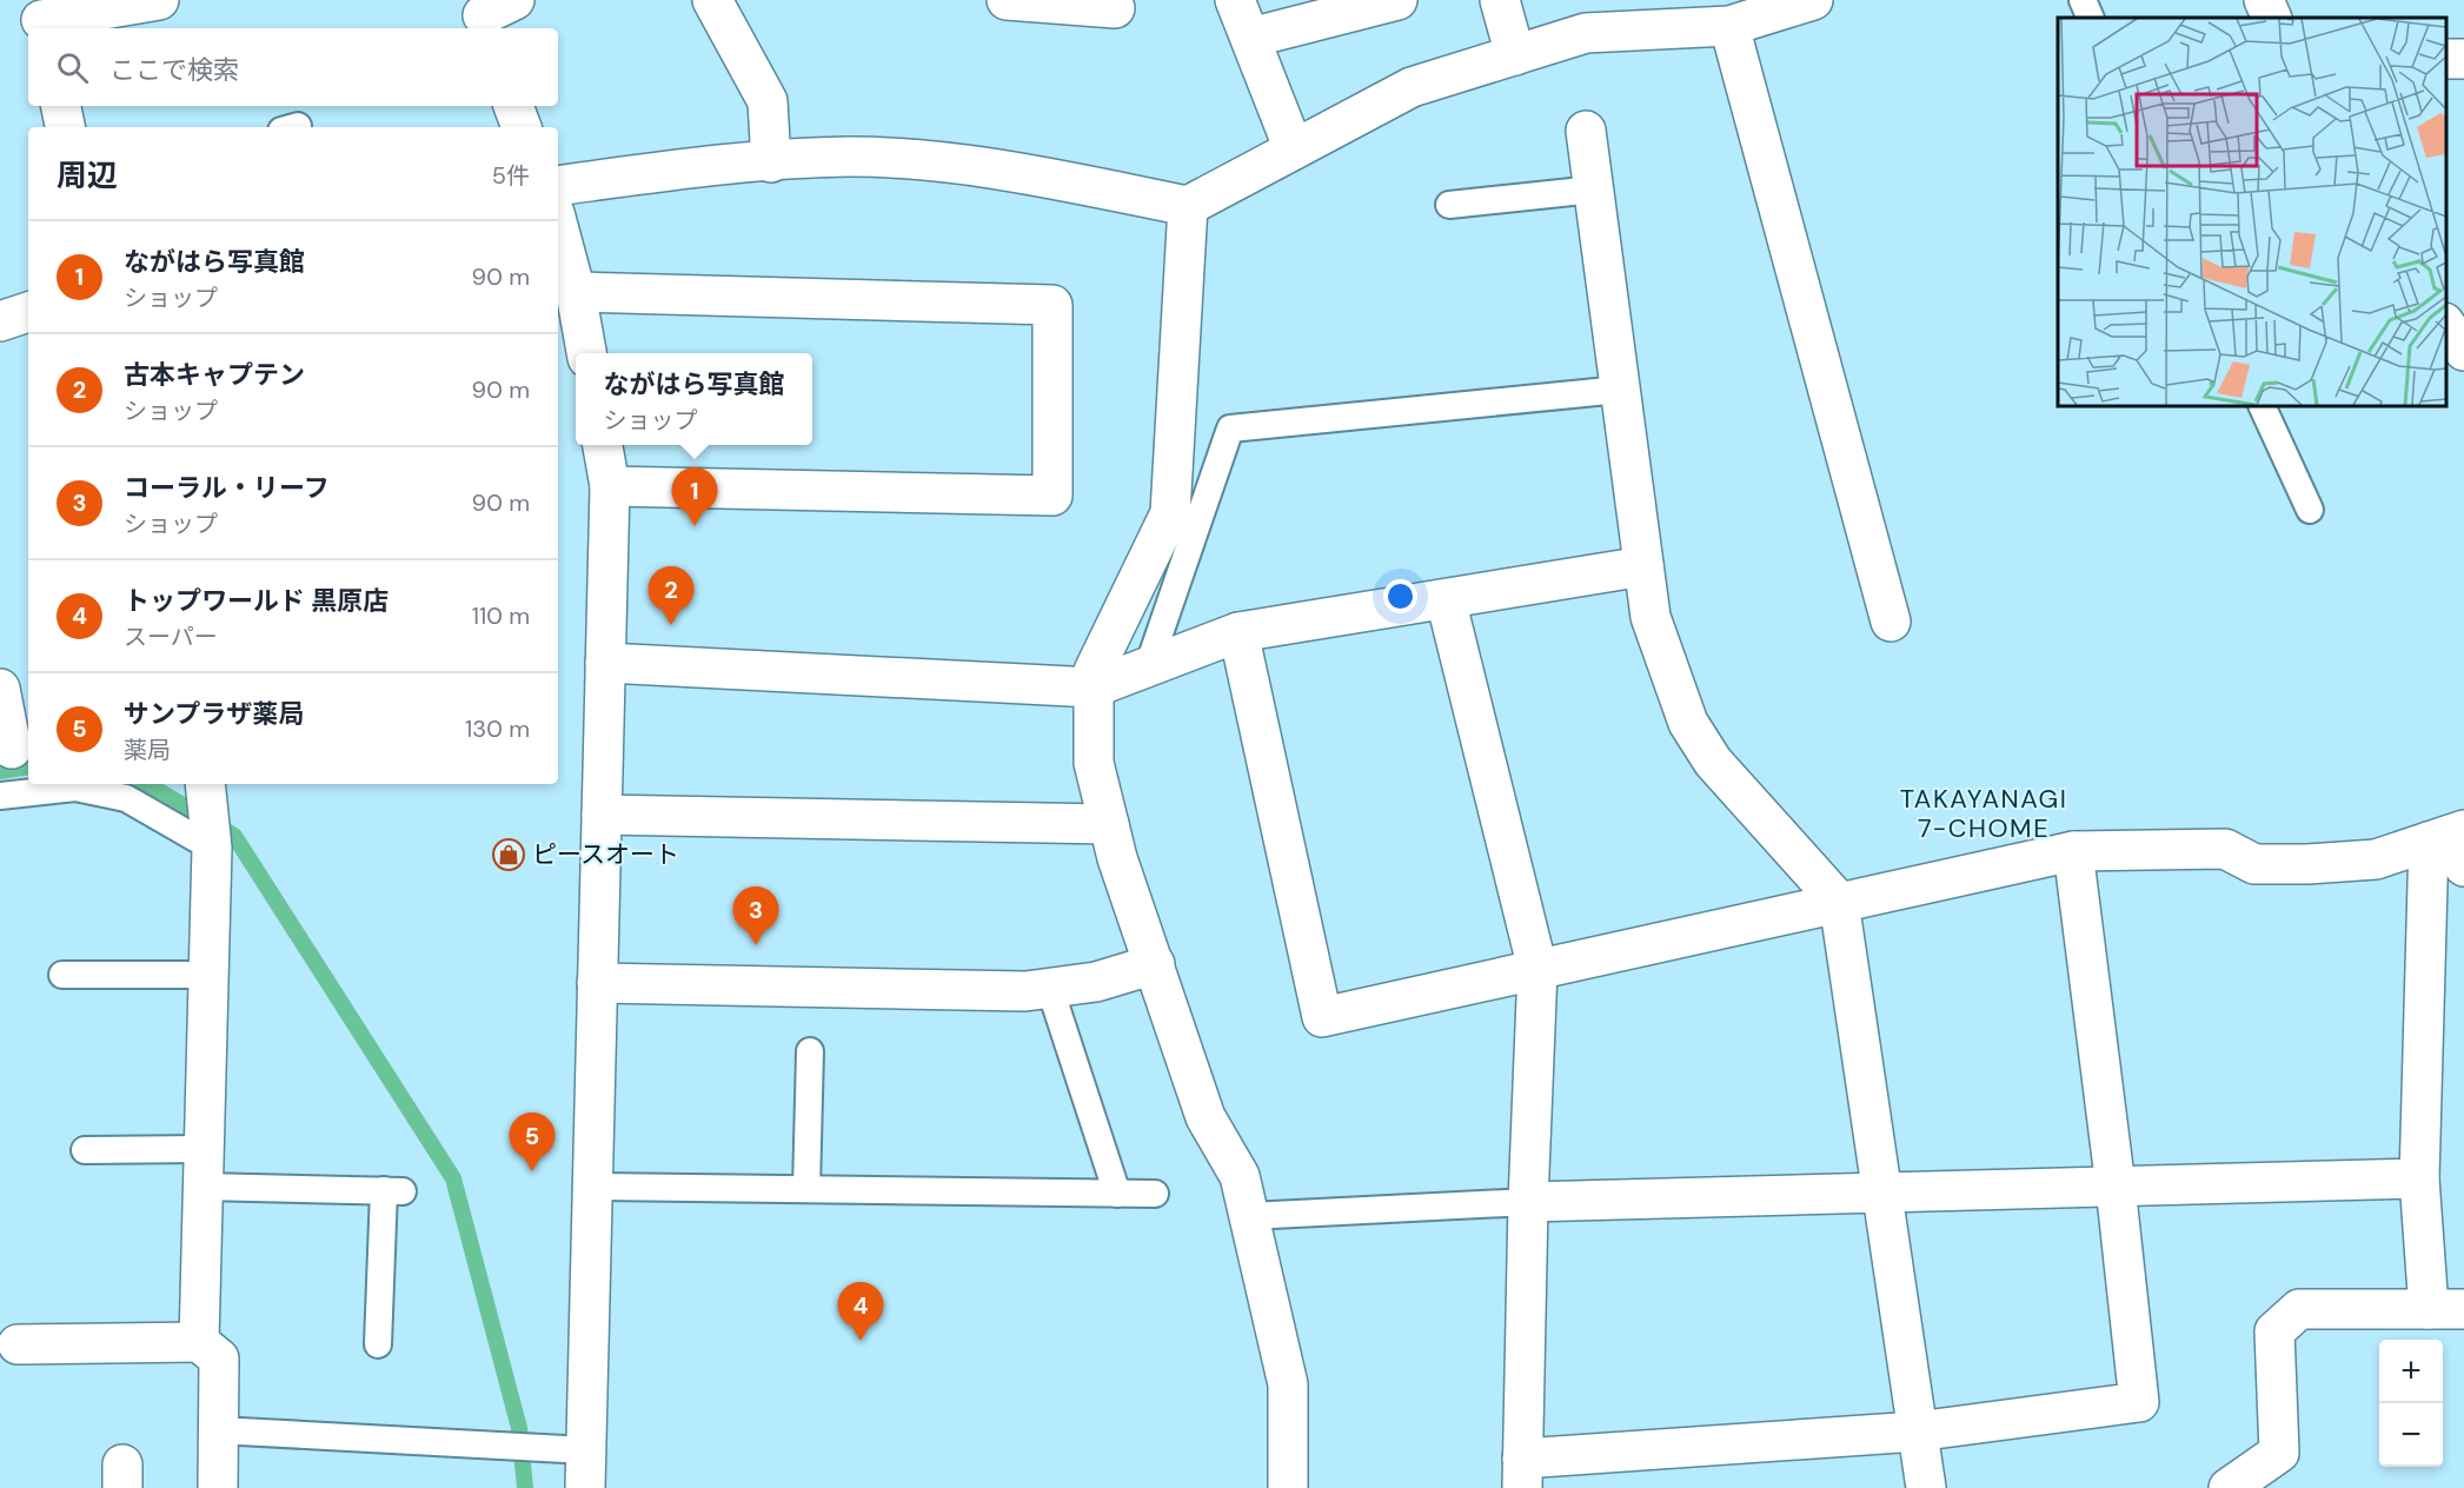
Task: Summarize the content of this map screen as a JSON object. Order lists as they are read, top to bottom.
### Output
{
  "districts": ["TAKAYANAGI 7-CHOME"],
  "places": {
    "shop": ["ピースオート"]
  },
  "page": {
    "search": "ここで検索",
    "heading": ["周辺", "5件"],
    "list": [
      {
        "mark": "1",
        "name": "ながはら写真館",
        "note": "ショップ",
        "value": "90 m"
      },
      {
        "mark": "2",
        "name": "古本キャプテン",
        "note": "ショップ",
        "value": "90 m"
      },
      {
        "mark": "3",
        "name": "コーラル・リーフ",
        "note": "ショップ",
        "value": "90 m"
      },
      {
        "mark": "4",
        "name": "トップワールド 黒原店",
        "note": "スーパー",
        "value": "110 m"
      },
      {
        "mark": "5",
        "name": "サンプラザ薬局",
        "note": "薬局",
        "value": "130 m"
      }
    ],
    "popup": ["ながはら写真館", "ショップ"],
    "pins": [
      "1",
      "2",
      "3",
      "5",
      "4"
    ],
    "map_buttons": ["+", "−"]
  }
}
